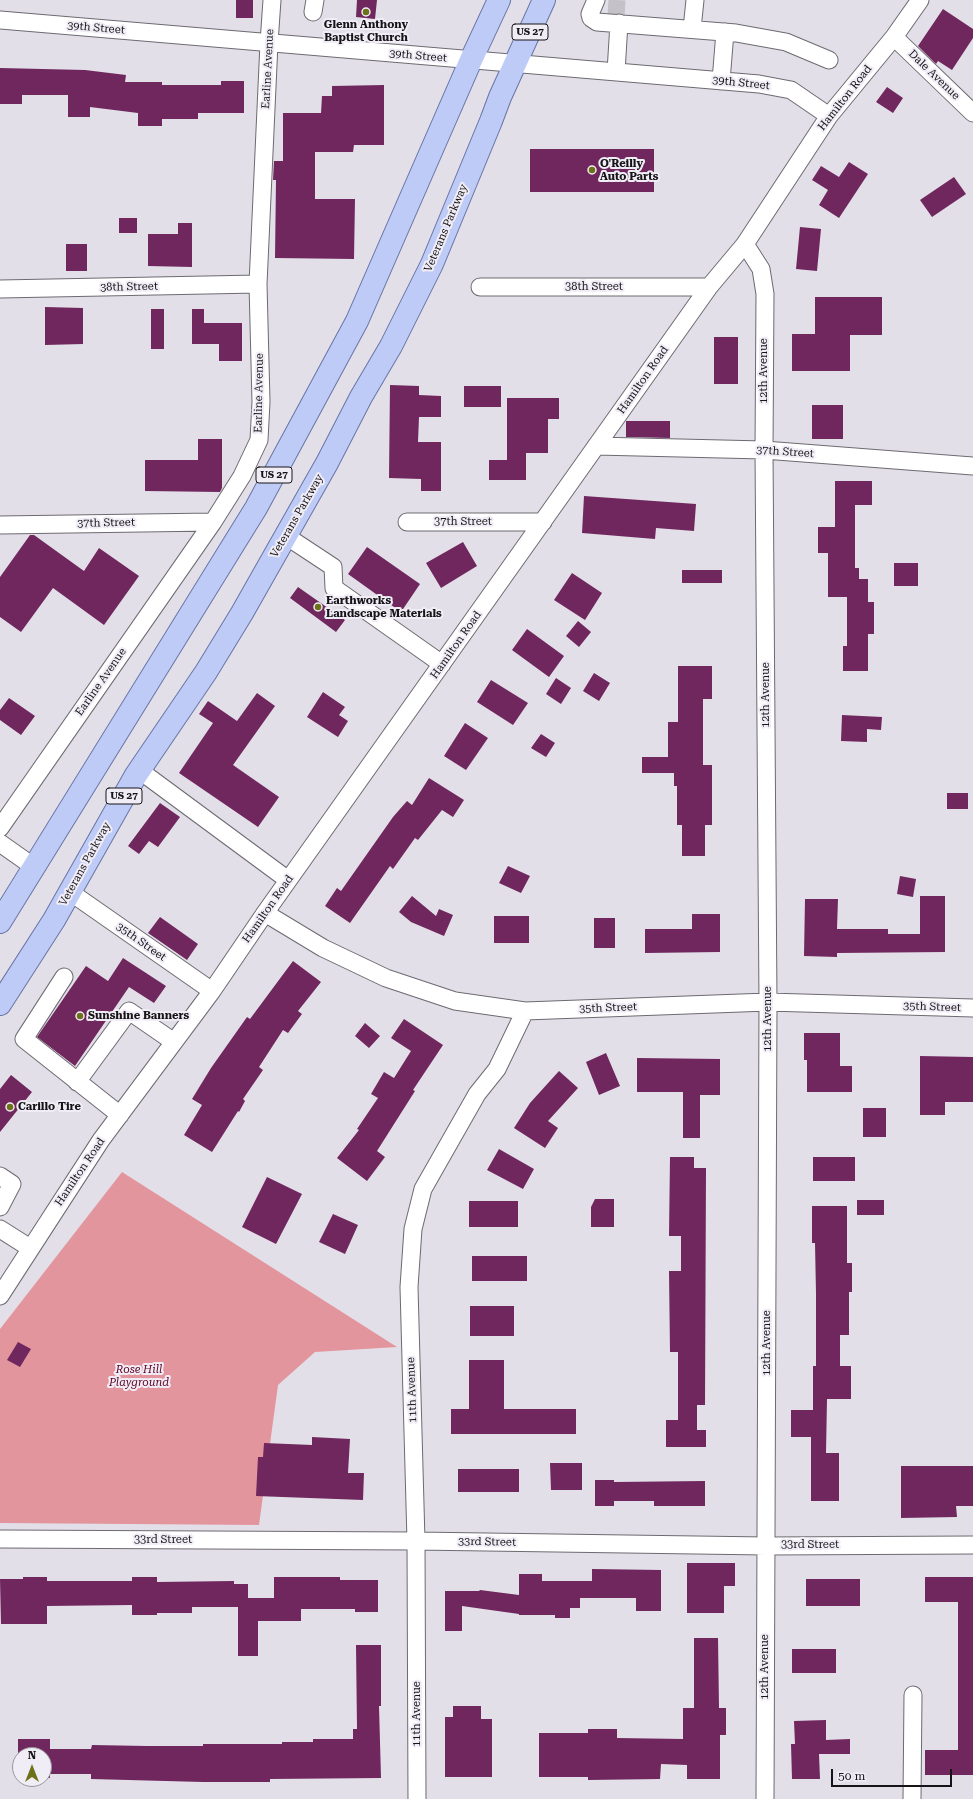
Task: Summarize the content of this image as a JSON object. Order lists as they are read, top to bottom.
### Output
{
  "streets": {
    "main road": ["US 27", "Veterans Parkway"],
    "street": [
      "39th Street",
      "Earline Avenue",
      "Dale Avenue",
      "Hamilton Road",
      "38th Street",
      "12th Avenue",
      "37th Street",
      "35th Street",
      "11th Avenue",
      "33rd Street"
    ]
  },
  "crossings": [
    ["39th Street", "US 27"],
    ["39th Street", "Earline Avenue"],
    ["39th Street", "Hamilton Road"],
    ["39th Street", "Veterans Parkway"],
    ["Earline Avenue", "38th Street"],
    ["Earline Avenue", "37th Street"],
    ["Dale Avenue", "Hamilton Road"],
    ["Hamilton Road", "38th Street"],
    ["Hamilton Road", "12th Avenue"],
    ["Hamilton Road", "37th Street"],
    ["Hamilton Road", "35th Street"],
    ["Veterans Parkway", "35th Street"],
    ["12th Avenue", "37th Street"],
    ["12th Avenue", "35th Street"],
    ["12th Avenue", "33rd Street"],
    ["35th Street", "11th Avenue"],
    ["11th Avenue", "33rd Street"]
  ],
  "parks": ["Rose Hill Playground"],
  "places": [
    "Glenn Anthony Baptist Church",
    "O'Reilly Auto Parts",
    "Earthworks Landscape Materials",
    "Sunshine Banners",
    "Carillo Tire"
  ],
  "scale_bar": "50 m",
  "north": "top"
}
